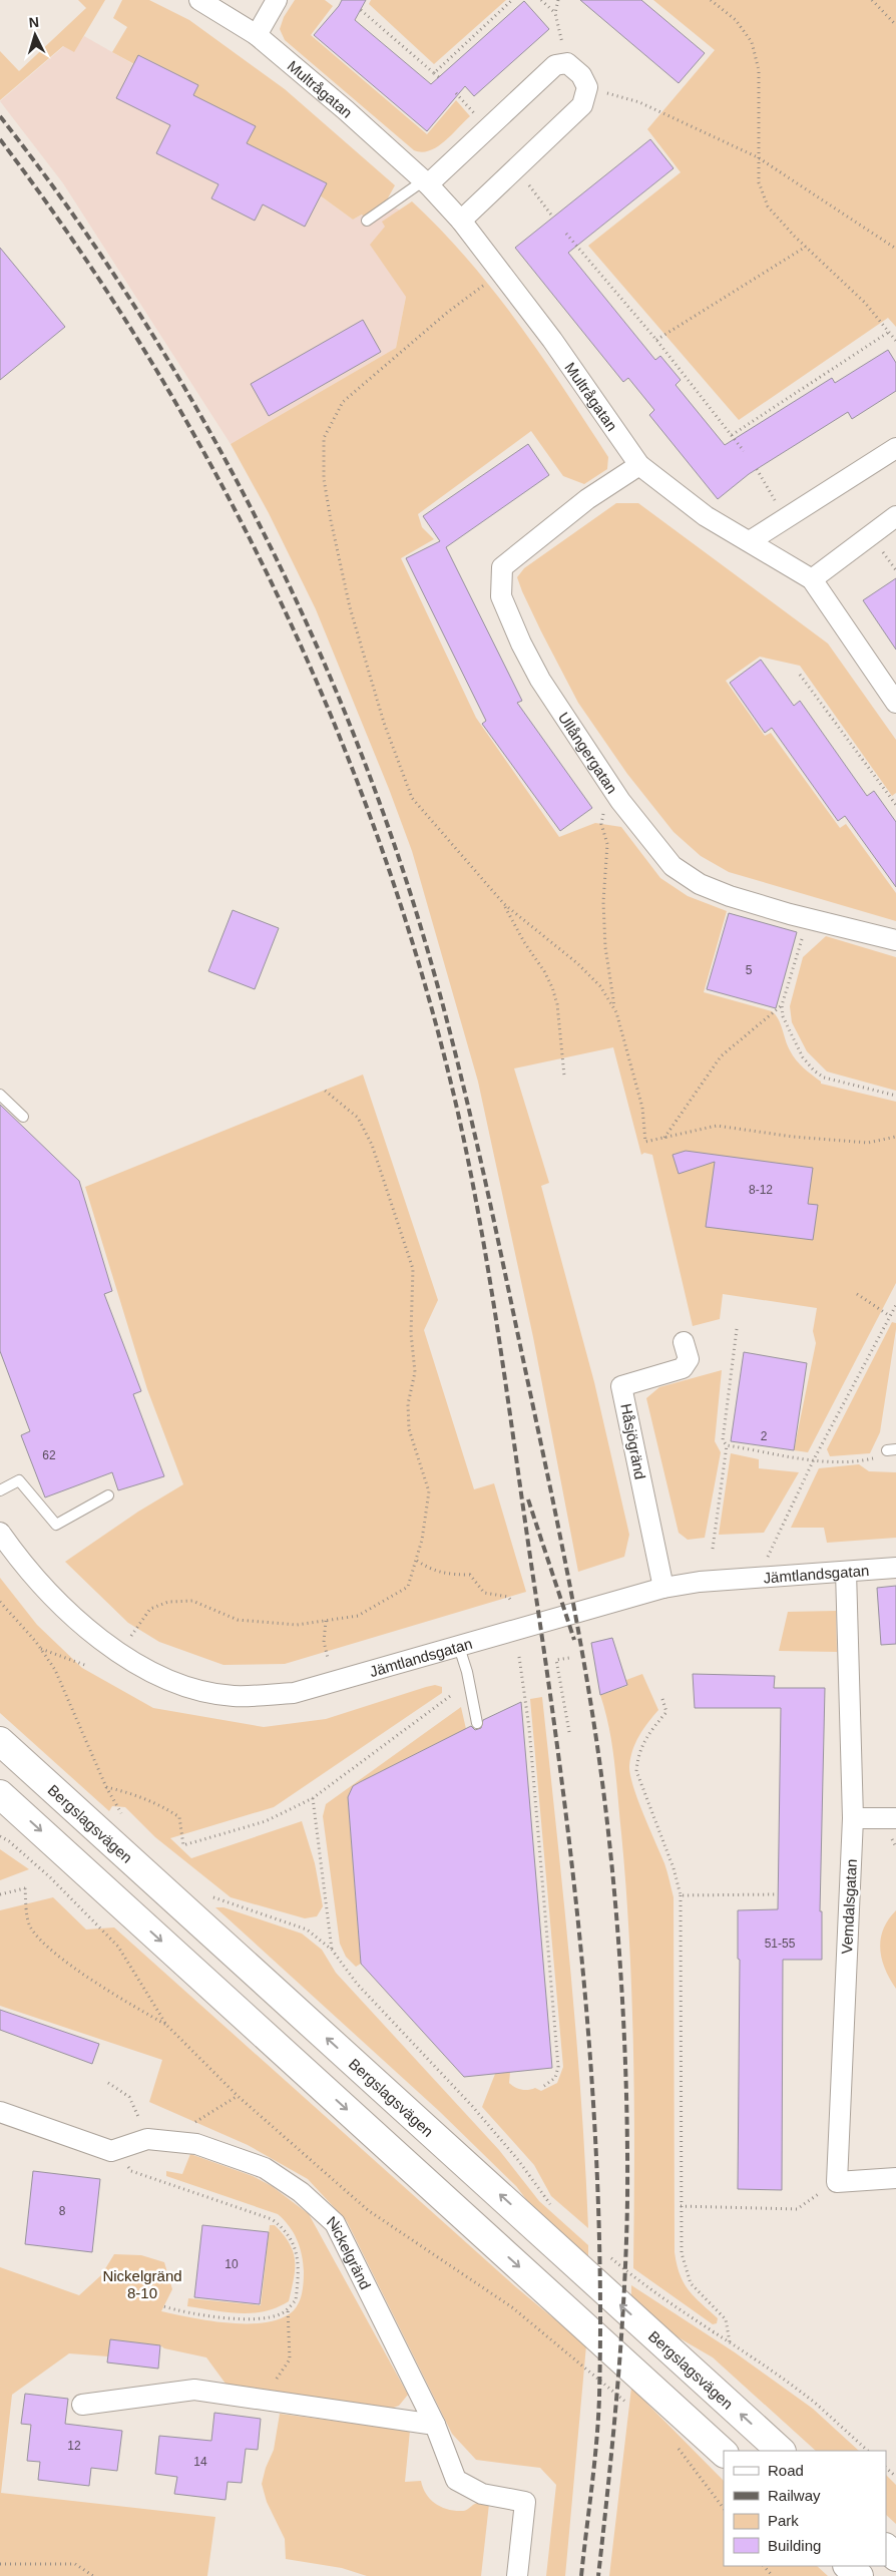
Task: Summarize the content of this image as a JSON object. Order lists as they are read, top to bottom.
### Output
{
  "streets": {
    "main road": ["Bergslagsvägen"],
    "street": [
      "Multrågatan",
      "Ullångergatan",
      "Håsjögränd",
      "Jämtlandsgatan",
      "Vemdalsgatan",
      "Nickelgränd"
    ]
  },
  "crossings": [
    ["Multrågatan", "Ullångergatan"],
    ["Håsjögränd", "Jämtlandsgatan"],
    ["Jämtlandsgatan", "Vemdalsgatan"]
  ],
  "parks": ["Nickelgränd 8-10"],
  "house_numbers": [
    "5",
    "8-12",
    "2",
    "62",
    "51-55",
    "8",
    "10",
    "12",
    "14"
  ],
  "legend": [
    "Road",
    "Railway",
    "Park",
    "Building"
  ],
  "north": "top"
}
